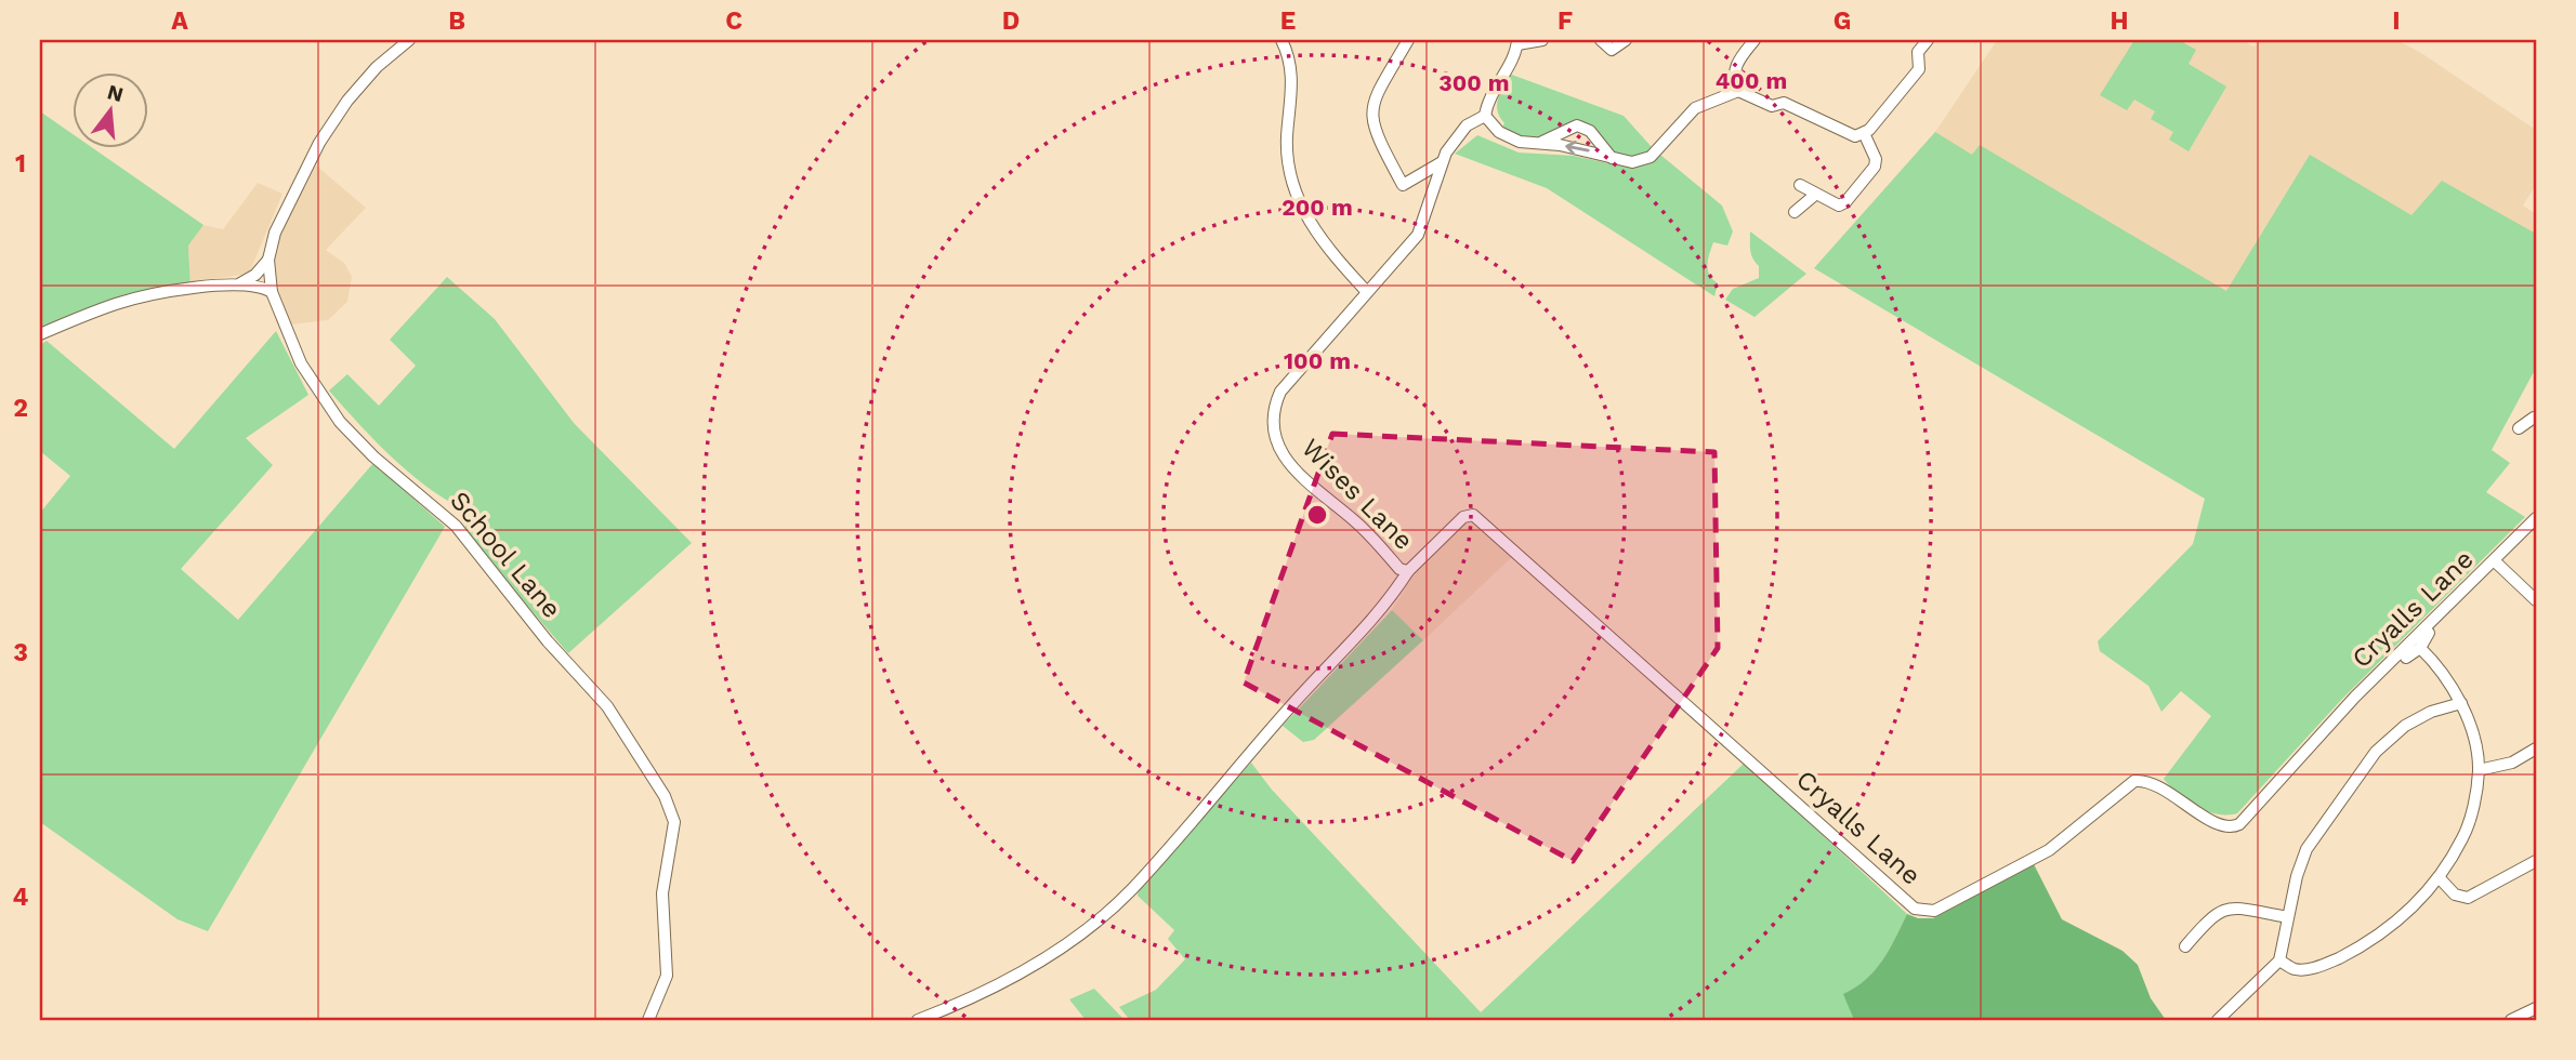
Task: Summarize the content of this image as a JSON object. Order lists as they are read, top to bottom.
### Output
{
  "streets": {
    "street": ["Wises Lane", "School Lane", "Cryalls Lane"]
  },
  "crossings": [
    ["Wises Lane", "Cryalls Lane"]
  ],
  "north": "top",
  "grid": {
    "columns": [
      "A",
      "B",
      "C",
      "D",
      "E",
      "F",
      "G",
      "H",
      "I"
    ],
    "rows": [
      "1",
      "2",
      "3",
      "4"
    ]
  },
  "rings": [
    "400 m",
    "300 m",
    "200 m",
    "100 m"
  ]
}
